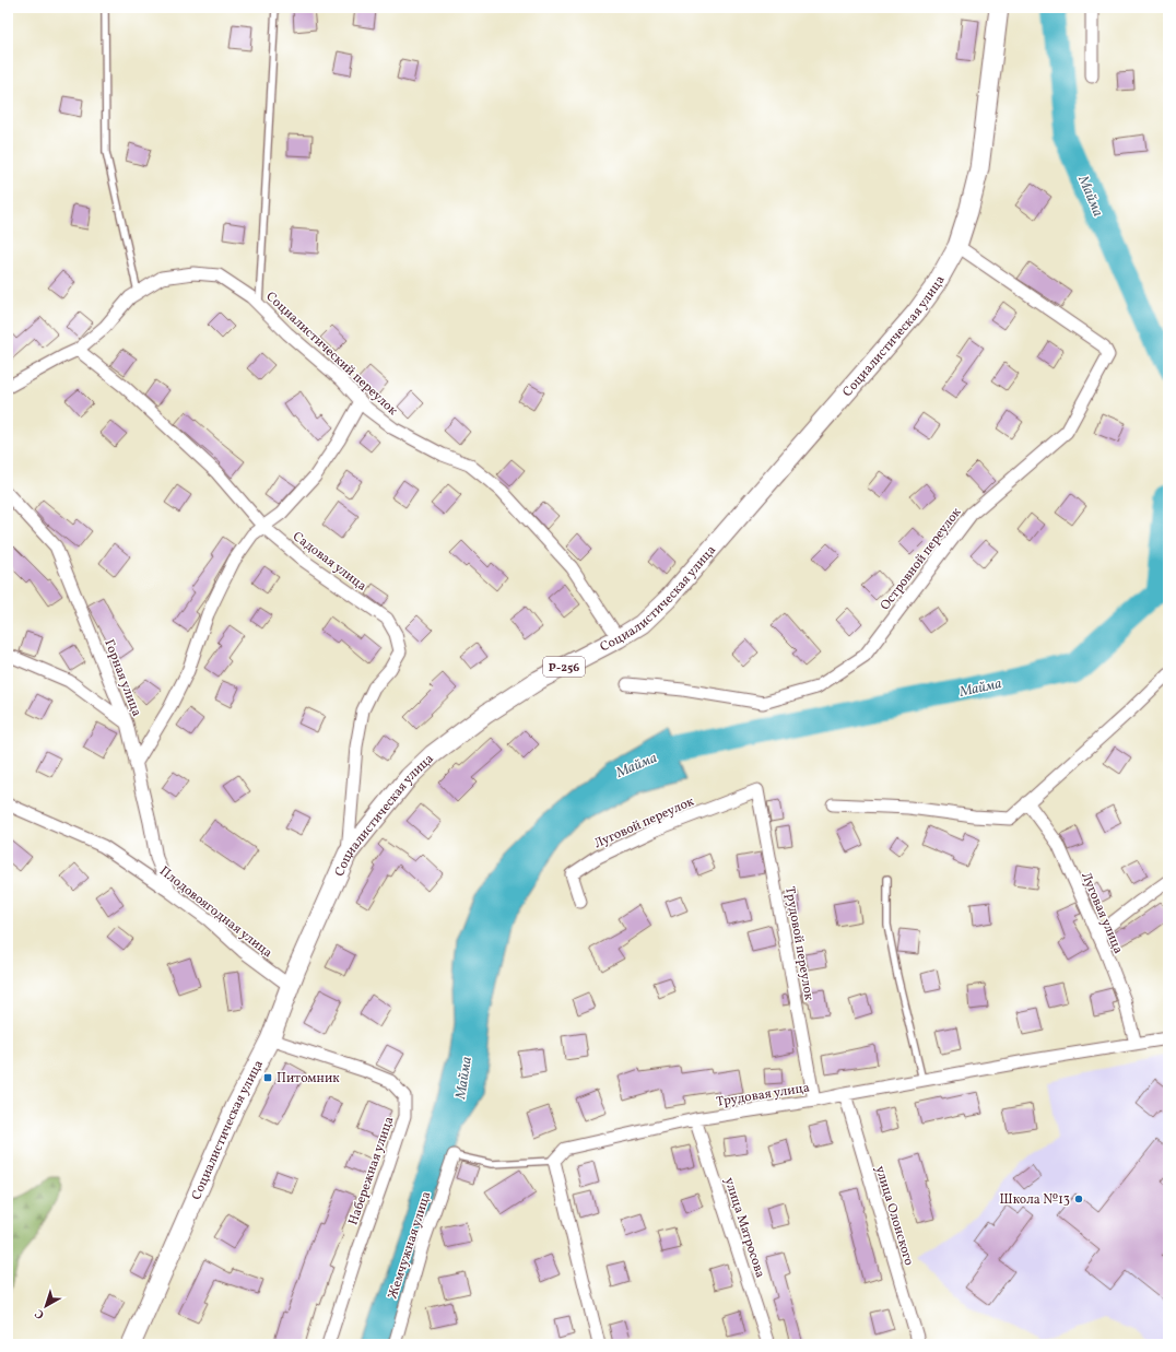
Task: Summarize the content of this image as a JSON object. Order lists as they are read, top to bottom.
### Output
{
  "streets": {
    "main road": ["Социалистическая улица", "Р-256"],
    "street": [
      "Социалистический переулок",
      "Островной переулок",
      "Садовая улица",
      "Горная улица",
      "Луговой переулок",
      "Плодовоягодная улица",
      "Луговая улица",
      "Трудовой переулок",
      "Трудовая улица",
      "Набережная улица",
      "улица Олонского",
      "улица Матросова",
      "Жемчужная улица"
    ]
  },
  "crossings": [
    ["Социалистическая улица", "Социалистический переулок"],
    ["Социалистическая улица", "Островной переулок"],
    ["Социалистическая улица", "Садовая улица"],
    ["Социалистическая улица", "Плодовоягодная улица"],
    ["Социалистическая улица", "Набережная улица"],
    ["Социалистический переулок", "Садовая улица"],
    ["Горная улица", "Плодовоягодная улица"],
    ["Луговой переулок", "Трудовой переулок"],
    ["Луговая улица", "Трудовая улица"],
    ["Трудовой переулок", "Трудовая улица"],
    ["Трудовая улица", "улица Олонского"],
    ["Трудовая улица", "улица Матросова"]
  ],
  "water": ["Майма"],
  "places": {
    "transit": ["Питомник"],
    "other": ["Школа №13"]
  },
  "north": "bottom left"
}
